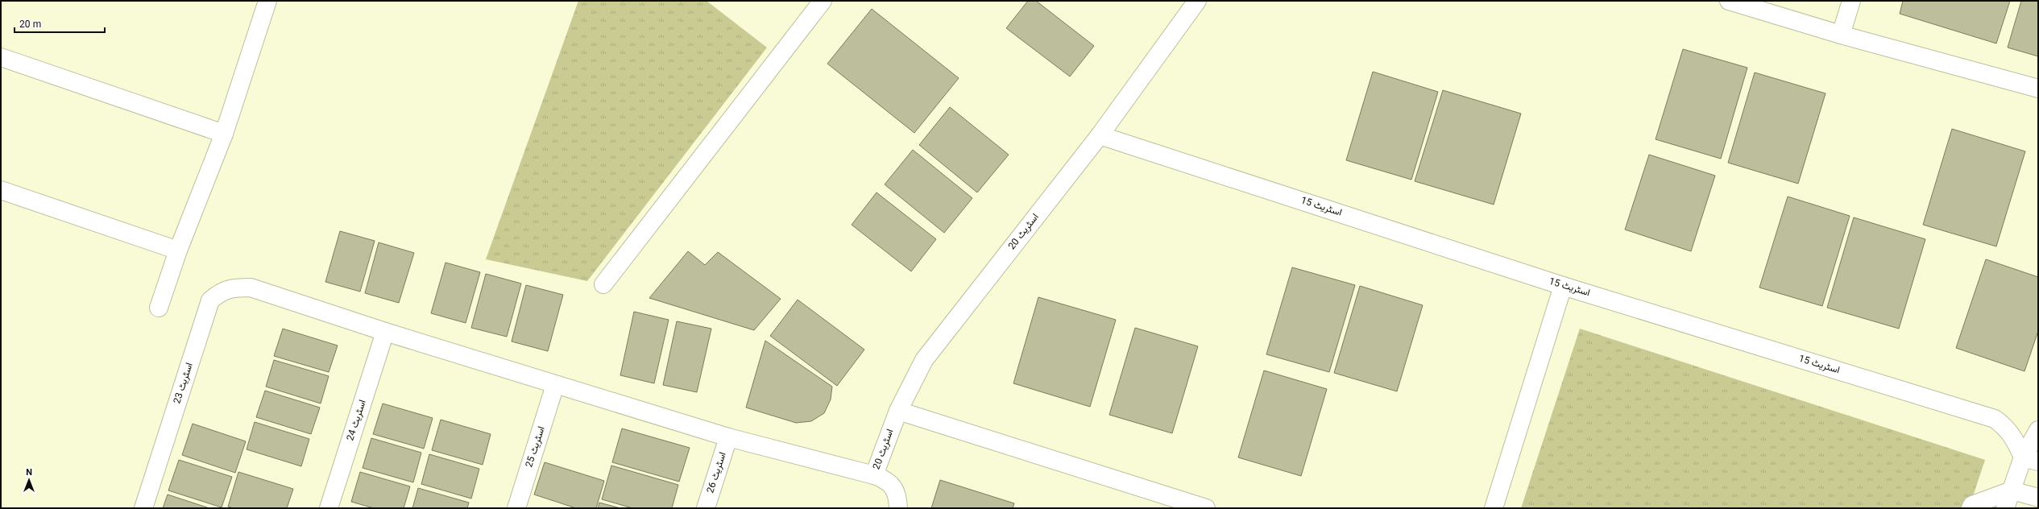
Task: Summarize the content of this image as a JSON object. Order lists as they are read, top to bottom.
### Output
{
  "streets": {
    "street": [
      "اسٹریٹ 15",
      "اسٹریٹ 20",
      "اسٹریٹ 23",
      "اسٹریٹ 24",
      "اسٹریٹ 25",
      "اسٹریٹ 26"
    ]
  },
  "crossings": [
    ["اسٹریٹ 15", "اسٹریٹ 20"],
    ["اسٹریٹ 20", "اسٹریٹ 23"],
    ["اسٹریٹ 23", "اسٹریٹ 24"],
    ["اسٹریٹ 23", "اسٹریٹ 25"],
    ["اسٹریٹ 23", "اسٹریٹ 26"]
  ],
  "scale_bar": "20 m",
  "north": "top"
}
